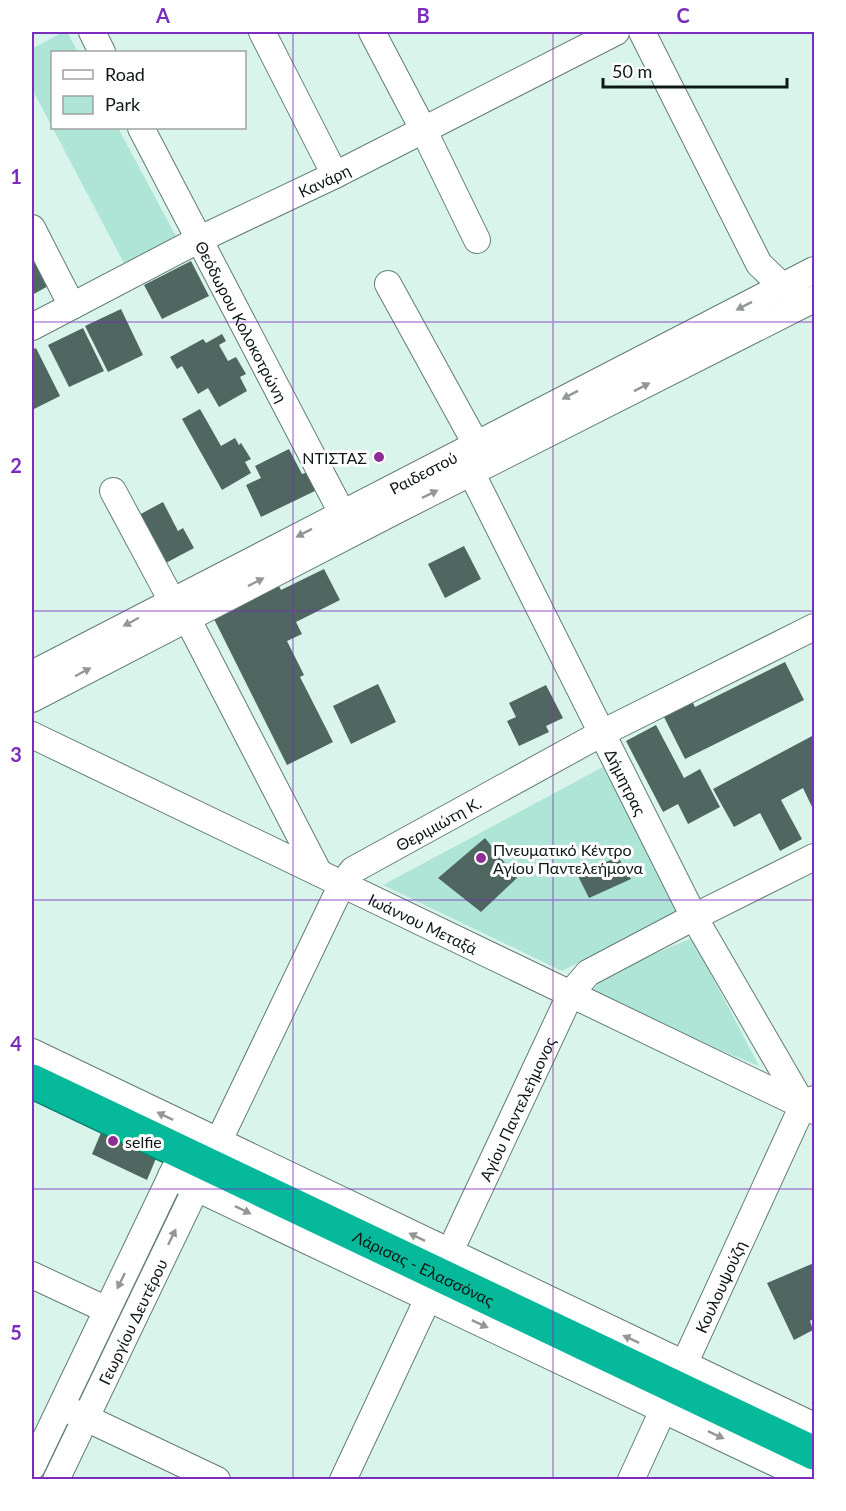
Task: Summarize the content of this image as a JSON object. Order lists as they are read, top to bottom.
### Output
{
  "streets": {
    "highway": ["Λάρισας - Ελασσόνας"],
    "street": [
      "Κανάρη",
      "Θεόδωρου Κολοκοτρώνη",
      "Ραιδεστού",
      "Δήμητρας",
      "Θεριμιώτη Κ.",
      "Ιωάννου Μεταξά",
      "Αγίου Παντελεήμονος",
      "Κουλουψούζη",
      "Γεωργίου Δευτέρου"
    ]
  },
  "crossings": [
    ["Κανάρη", "Θεόδωρου Κολοκοτρώνη"],
    ["Θεόδωρου Κολοκοτρώνη", "Ραιδεστού"],
    ["Ραιδεστού", "Δήμητρας"],
    ["Δήμητρας", "Θεριμιώτη Κ."],
    ["Δήμητρας", "Ιωάννου Μεταξά"],
    ["Δήμητρας", "Αγίου Παντελεήμονος"],
    ["Δήμητρας", "Κουλουψούζη"],
    ["Θεριμιώτη Κ.", "Ιωάννου Μεταξά"],
    ["Θεριμιώτη Κ.", "Λάρισας - Ελασσόνας"],
    ["Θεριμιώτη Κ.", "Γεωργίου Δευτέρου"],
    ["Ιωάννου Μεταξά", "Αγίου Παντελεήμονος"],
    ["Ιωάννου Μεταξά", "Κουλουψούζη"],
    ["Αγίου Παντελεήμονος", "Λάρισας - Ελασσόνας"],
    ["Λάρισας - Ελασσόνας", "Κουλουψούζη"],
    ["Λάρισας - Ελασσόνας", "Γεωργίου Δευτέρου"]
  ],
  "places": ["ΝΤΙΣΤΑΣ", "Πνευματικό Κέντρο Αγίου Παντελεήμονα", "selfie"],
  "legend": ["Road", "Park"],
  "scale_bar": "50 m",
  "grid": {
    "columns": ["A", "B", "C"],
    "rows": [
      "1",
      "2",
      "3",
      "4",
      "5"
    ]
  }
}
